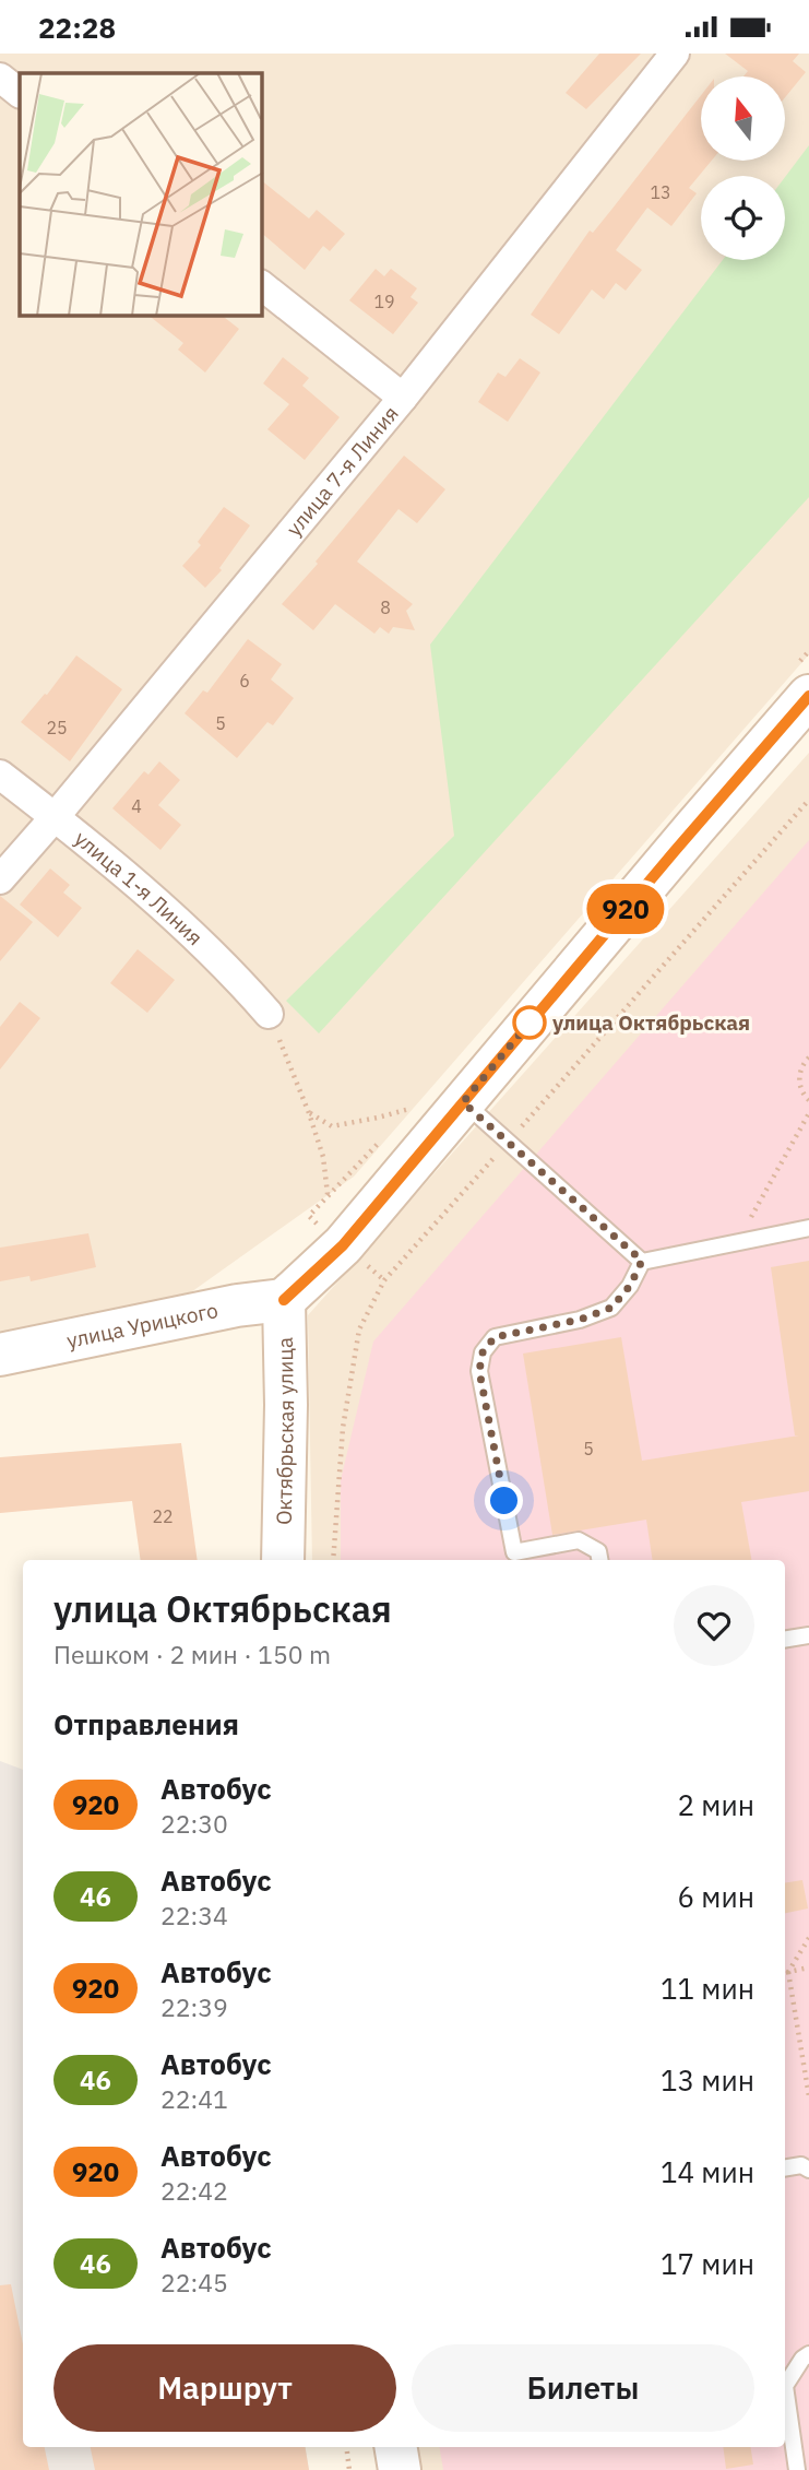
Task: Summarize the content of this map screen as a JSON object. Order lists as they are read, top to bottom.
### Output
{
  "streets": {
    "main road": ["улица Урицкого", "Октябрьская улица"],
    "street": ["улица 7-я Линия", "улица 1-я Линия"]
  },
  "crossings": [
    ["улица 7-я Линия", "улица 1-я Линия"],
    ["улица Урицкого", "Октябрьская улица"]
  ],
  "places": ["улица Октябрьская"],
  "lines": ["bus line 920"],
  "house_numbers": [
    "13",
    "19",
    "8",
    "6",
    "5",
    "25",
    "4",
    "5",
    "22"
  ],
  "north": "top",
  "page": {
    "status": "22:28",
    "on_map": "920",
    "heading": [
      ["улица Октябрьская", "Пешком · 2 мин · 150 m"],
      "Отправления"
    ],
    "list": [
      {
        "mark": "920",
        "name": "Автобус",
        "note": "22:30",
        "value": "2 мин"
      },
      {
        "mark": "46",
        "name": "Автобус",
        "note": "22:34",
        "value": "6 мин"
      },
      {
        "mark": "920",
        "name": "Автобус",
        "note": "22:39",
        "value": "11 мин"
      },
      {
        "mark": "46",
        "name": "Автобус",
        "note": "22:41",
        "value": "13 мин"
      },
      {
        "mark": "920",
        "name": "Автобус",
        "note": "22:42",
        "value": "14 мин"
      },
      {
        "mark": "46",
        "name": "Автобус",
        "note": "22:45",
        "value": "17 мин"
      }
    ],
    "buttons": ["Маршрут", "Билеты"]
  }
}
